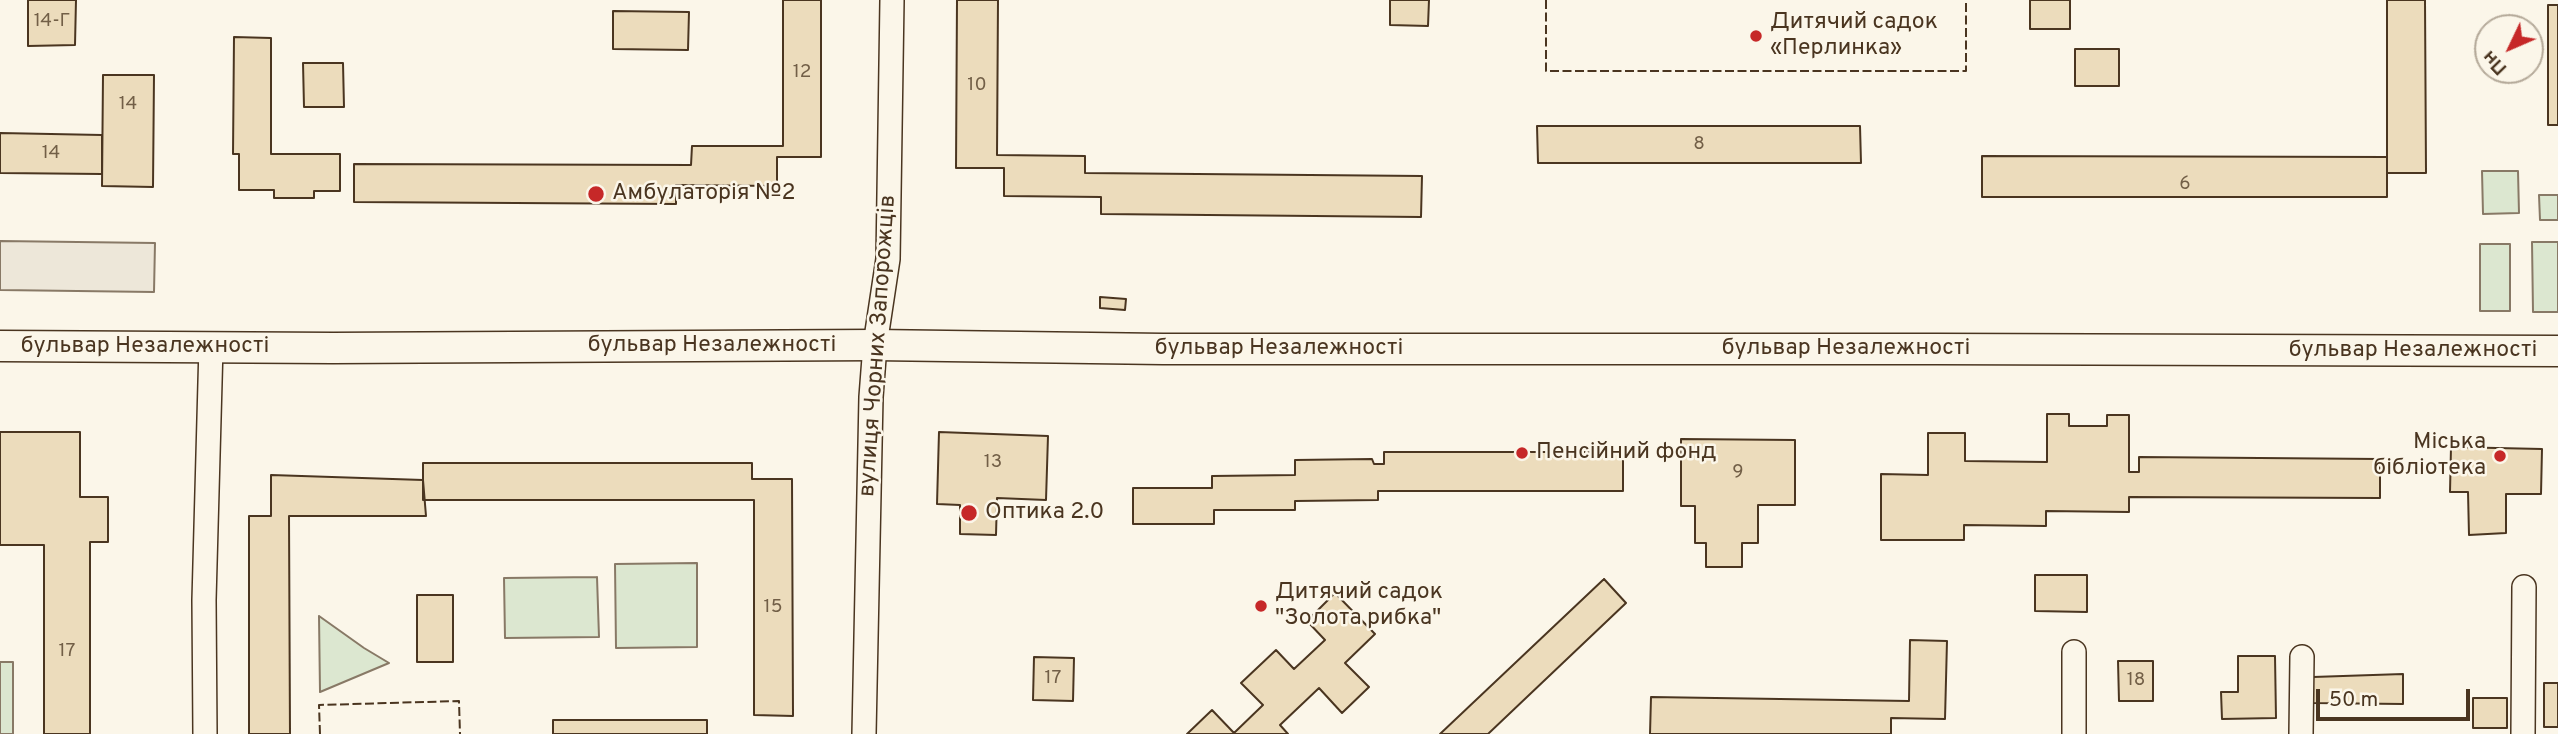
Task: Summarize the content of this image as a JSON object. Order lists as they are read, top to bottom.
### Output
{
  "streets": {
    "main road": ["бульвар Незалежності"],
    "street": ["вулиця Чорних Запорожців"]
  },
  "crossings": [
    ["бульвар Незалежності", "вулиця Чорних Запорожців"]
  ],
  "places": [
    "Дитячий садок «Перлинка»",
    "Амбулаторія №2",
    "Пенсійний фонд",
    "Міська бібліотека",
    "Оптика 2.0",
    "Дитячий садок \"Золота рибка\""
  ],
  "house_numbers": [
    "14-Г",
    "12",
    "10",
    "14",
    "8",
    "14",
    "6",
    "13",
    "9",
    "15",
    "17",
    "17",
    "18"
  ],
  "scale_bar": "50 m",
  "north": "bottom left"
}
